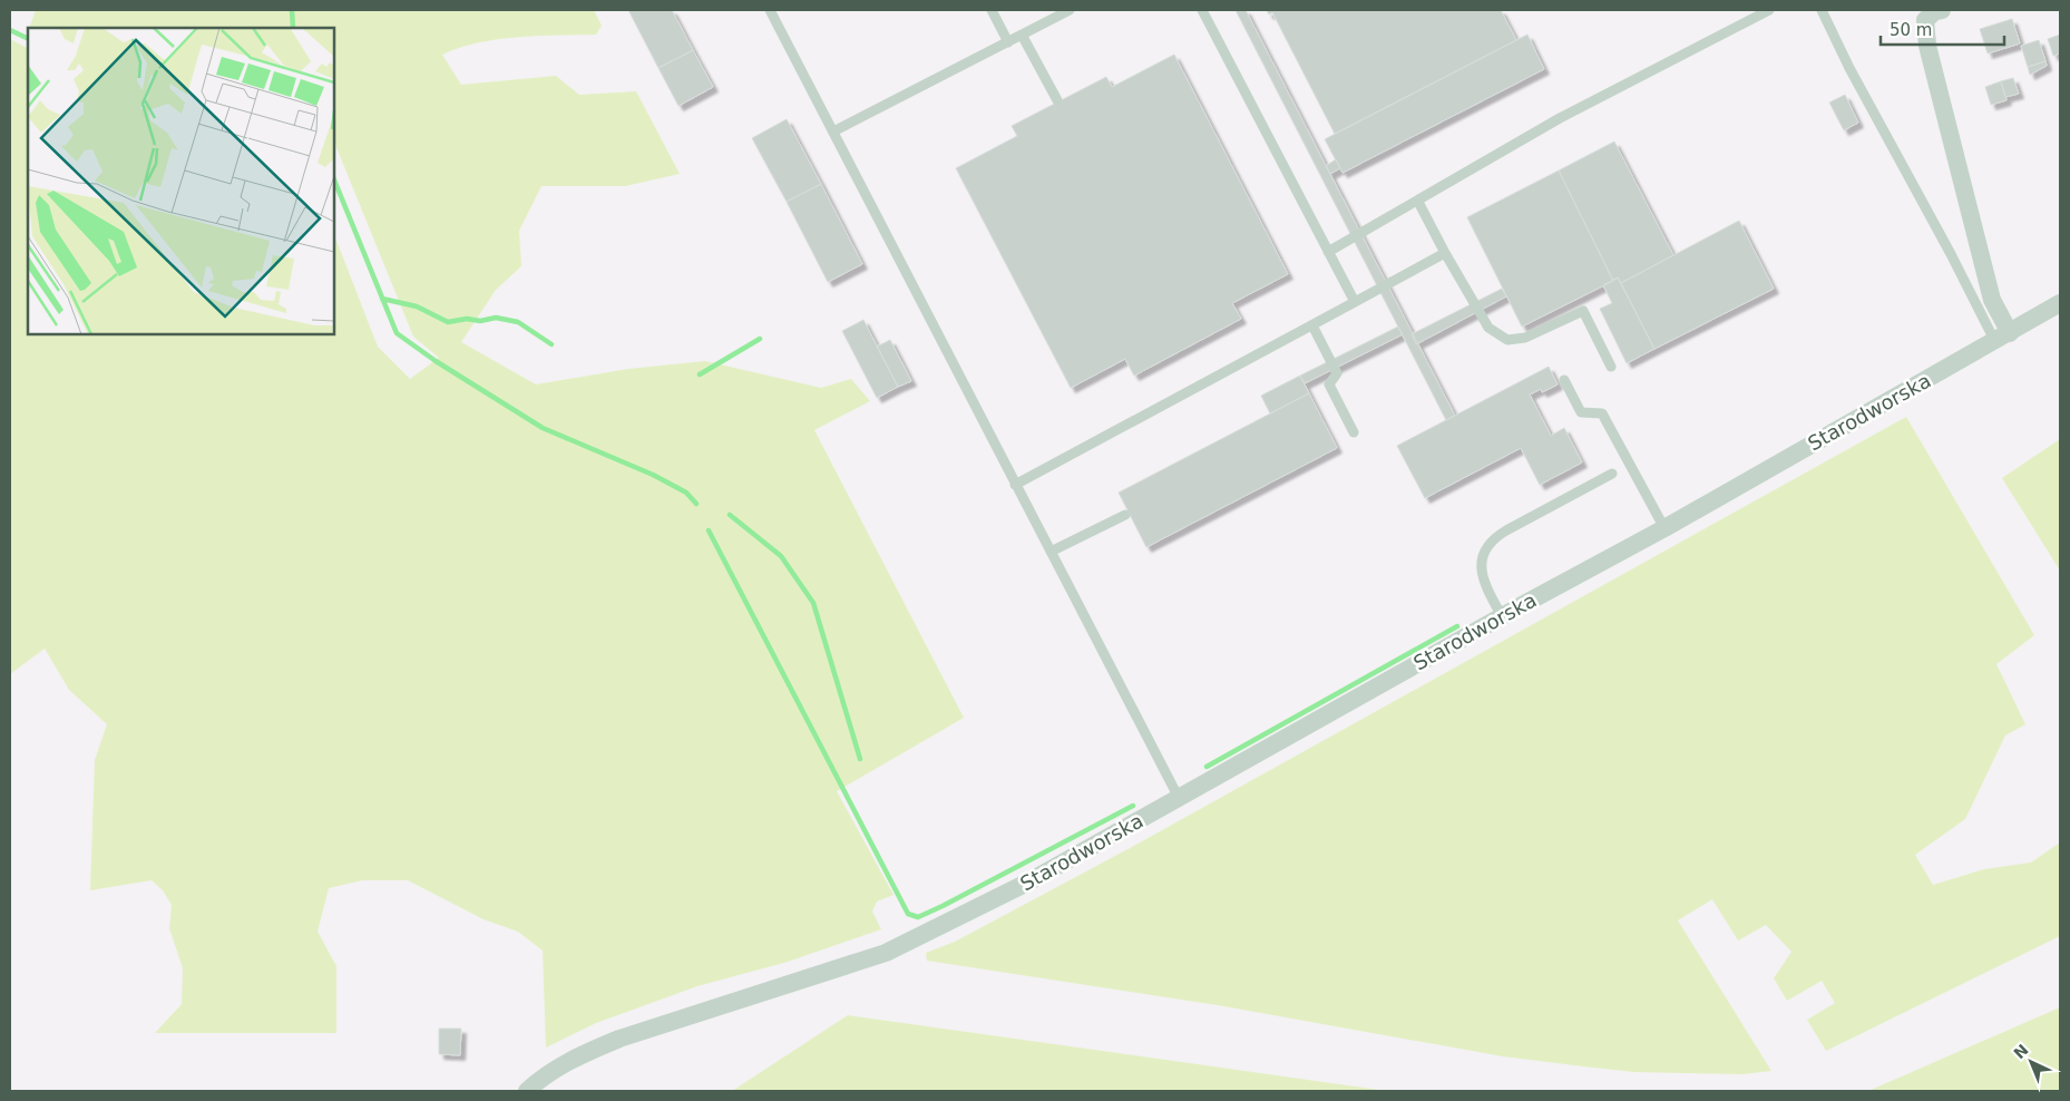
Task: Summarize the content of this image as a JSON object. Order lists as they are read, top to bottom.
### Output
{
  "streets": {
    "street": ["Starodworska"]
  },
  "scale_bar": "50 m",
  "north": "top left"
}
